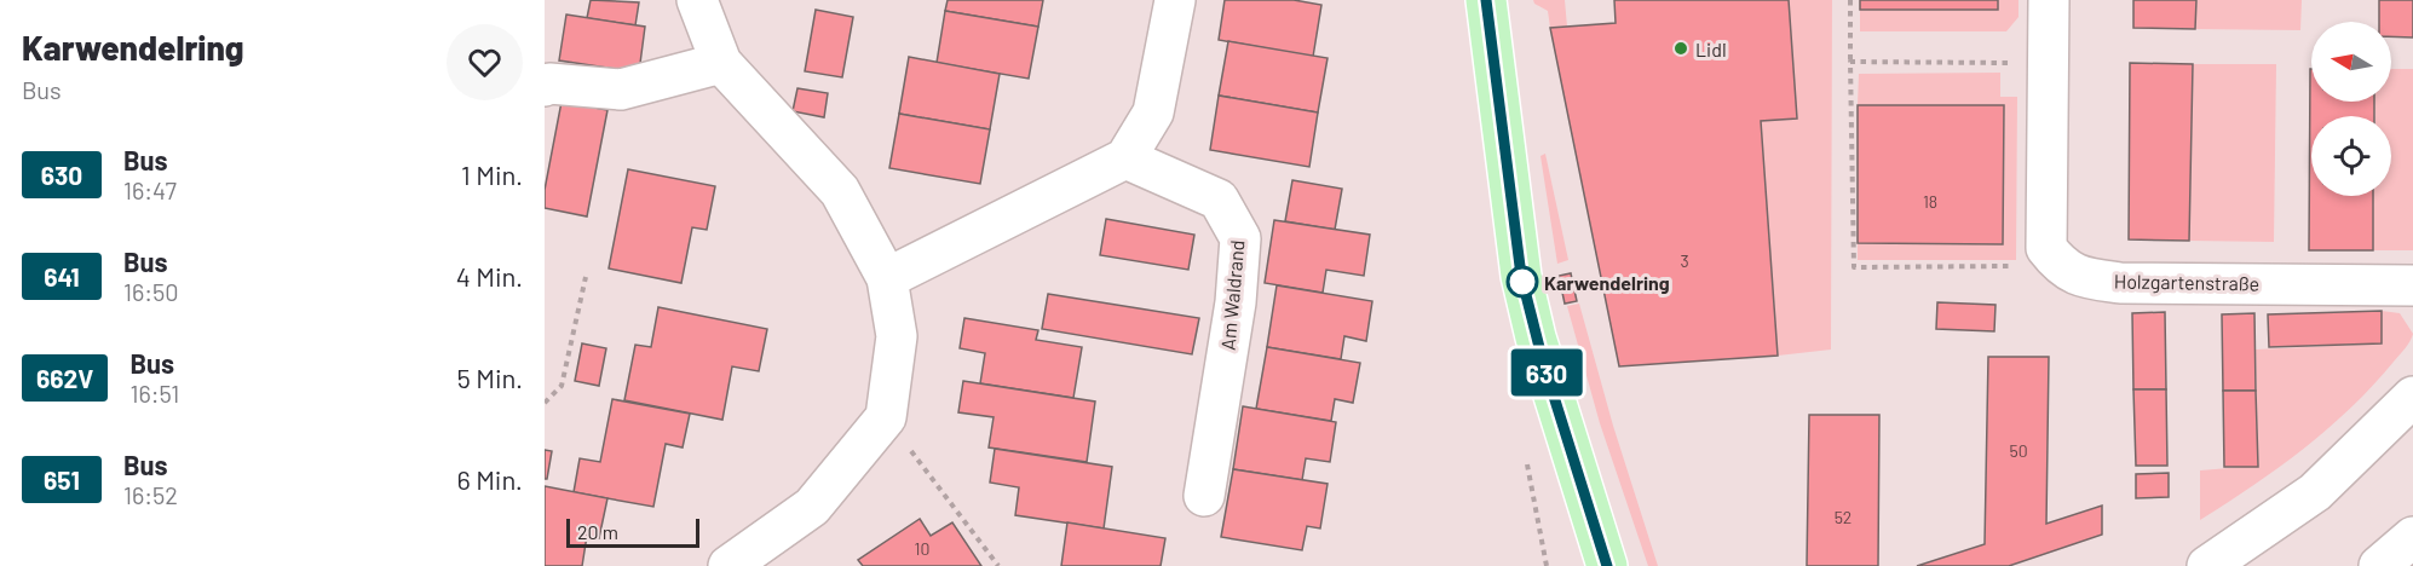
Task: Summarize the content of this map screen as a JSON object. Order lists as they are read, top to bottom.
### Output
{
  "streets": {
    "street": ["Holzgartenstraße", "Am Waldrand"]
  },
  "places": ["Lidl", "Karwendelring"],
  "lines": ["bus line 630"],
  "house_numbers": [
    "18",
    "3",
    "50",
    "52",
    "10"
  ],
  "scale_bar": "20 m",
  "north": "left",
  "page": {
    "heading": ["Karwendelring", "Bus"],
    "on_map": "630",
    "list": [
      {
        "mark": "630",
        "name": "Bus",
        "note": "16:47",
        "value": "1 Min."
      },
      {
        "mark": "641",
        "name": "Bus",
        "note": "16:50",
        "value": "4 Min."
      },
      {
        "mark": "662V",
        "name": "Bus",
        "note": "16:51",
        "value": "5 Min."
      },
      {
        "mark": "651",
        "name": "Bus",
        "note": "16:52",
        "value": "6 Min."
      }
    ],
    "scale": "20 m"
  }
}
